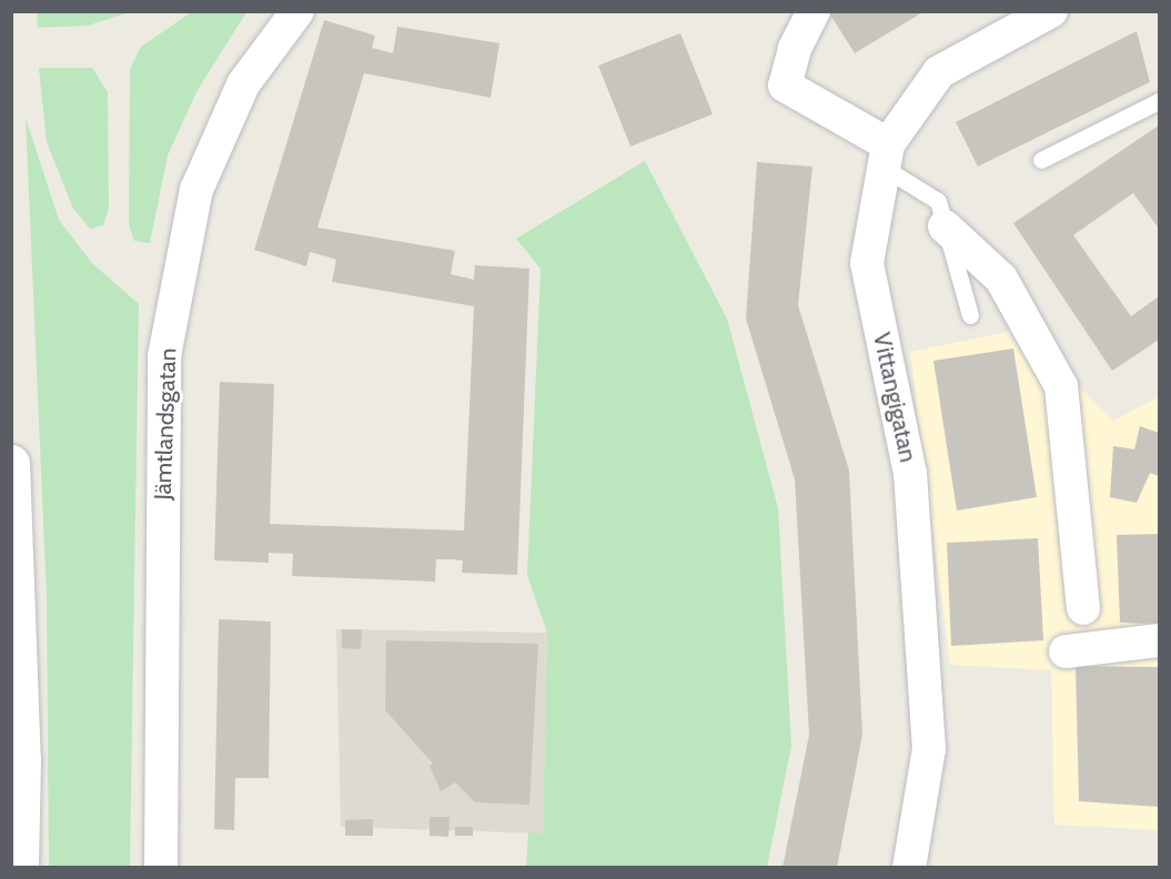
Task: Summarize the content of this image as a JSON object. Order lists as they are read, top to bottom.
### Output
{
  "streets": {
    "street": ["Vittangigatan", "Jämtlandsgatan"]
  }
}
